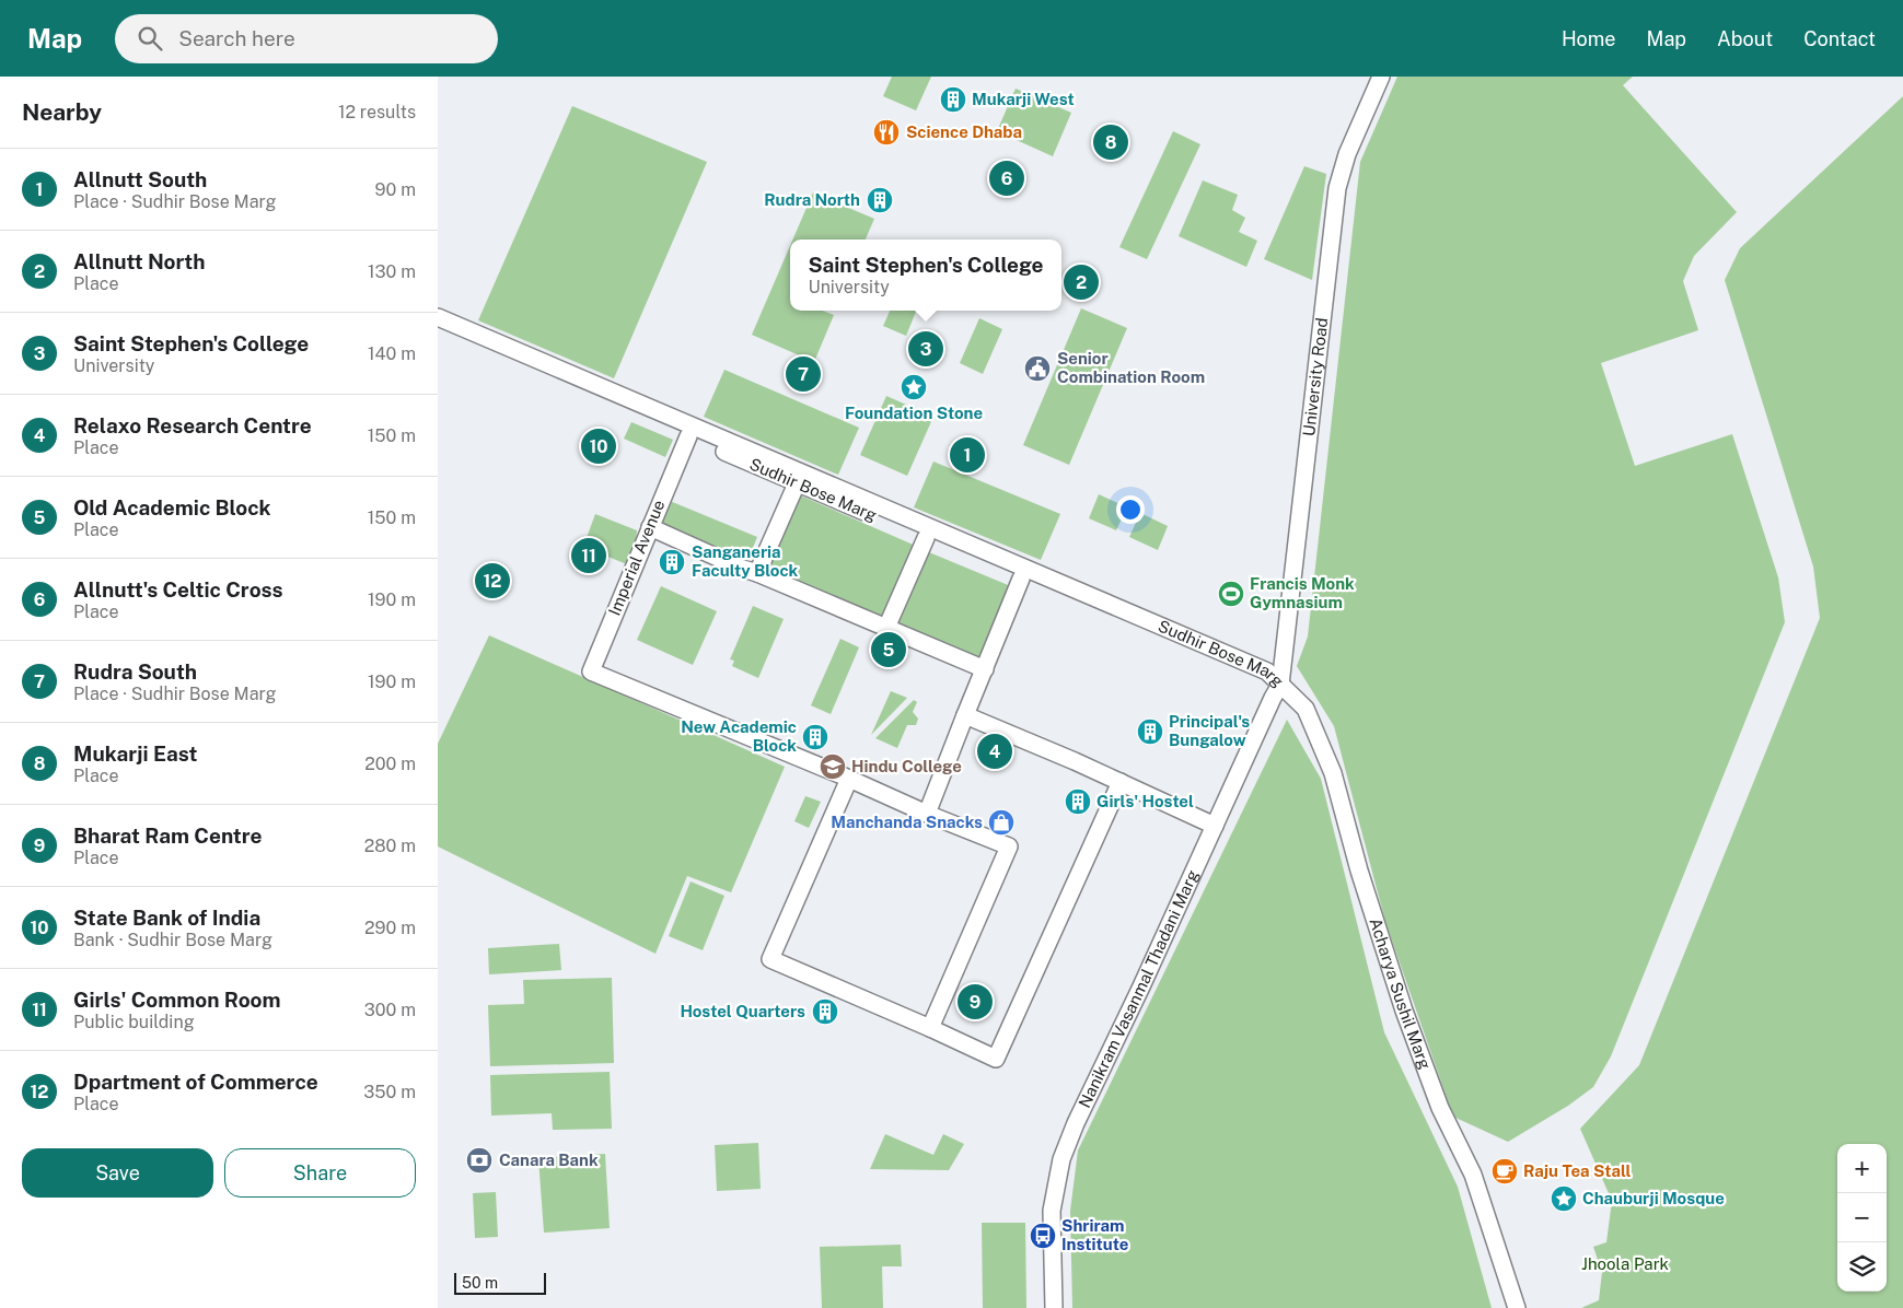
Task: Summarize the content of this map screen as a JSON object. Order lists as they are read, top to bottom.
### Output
{
  "streets": {
    "street": [
      "University Road",
      "Sudhir Bose Marg",
      "Imperial Avenue",
      "Nanikram Vasanmal Thadani Marg",
      "Acharya Sushil Marg"
    ]
  },
  "crossings": [
    ["University Road", "Sudhir Bose Marg"],
    ["University Road", "Nanikram Vasanmal Thadani Marg"],
    ["University Road", "Acharya Sushil Marg"],
    ["Sudhir Bose Marg", "Imperial Avenue"],
    ["Sudhir Bose Marg", "Nanikram Vasanmal Thadani Marg"],
    ["Sudhir Bose Marg", "Acharya Sushil Marg"],
    ["Nanikram Vasanmal Thadani Marg", "Acharya Sushil Marg"]
  ],
  "parks": ["Jhoola Park"],
  "places": {
    "building": [
      "Mukarji West",
      "Rudra North",
      "Sanganeria Faculty Block",
      "Principal's Bungalow",
      "New Academic Block",
      "Girls' Hostel",
      "Hostel Quarters"
    ],
    "restaurant": ["Science Dhaba"],
    "public building": ["Senior Combination Room"],
    "place": ["Foundation Stone", "Chauburji Mosque"],
    "sports": ["Francis Monk Gymnasium"],
    "school or university": ["Hindu College"],
    "shop": ["Manchanda Snacks"],
    "bank": ["Canara Bank"],
    "cafe": ["Raju Tea Stall"],
    "bus stop": ["Shriram Institute"]
  },
  "scale_bar": "50 m",
  "page": {
    "header": "Map",
    "search": "Search here",
    "nav": [
      "Home",
      "Map",
      "About",
      "Contact"
    ],
    "heading": ["Nearby", "12 results"],
    "pins": [
      "8",
      "6",
      "2",
      "3",
      "7",
      "10",
      "1",
      "11",
      "12",
      "5",
      "4",
      "9"
    ],
    "list": [
      {
        "mark": "1",
        "name": "Allnutt South",
        "note": "Place · Sudhir Bose Marg",
        "value": "90 m"
      },
      {
        "mark": "2",
        "name": "Allnutt North",
        "note": "Place",
        "value": "130 m"
      },
      {
        "mark": "3",
        "name": "Saint Stephen's College",
        "note": "University",
        "value": "140 m"
      },
      {
        "mark": "4",
        "name": "Relaxo Research Centre",
        "note": "Place",
        "value": "150 m"
      },
      {
        "mark": "5",
        "name": "Old Academic Block",
        "note": "Place",
        "value": "150 m"
      },
      {
        "mark": "6",
        "name": "Allnutt's Celtic Cross",
        "note": "Place",
        "value": "190 m"
      },
      {
        "mark": "7",
        "name": "Rudra South",
        "note": "Place · Sudhir Bose Marg",
        "value": "190 m"
      },
      {
        "mark": "8",
        "name": "Mukarji East",
        "note": "Place",
        "value": "200 m"
      },
      {
        "mark": "9",
        "name": "Bharat Ram Centre",
        "note": "Place",
        "value": "280 m"
      },
      {
        "mark": "10",
        "name": "State Bank of India",
        "note": "Bank · Sudhir Bose Marg",
        "value": "290 m"
      },
      {
        "mark": "11",
        "name": "Girls' Common Room",
        "note": "Public building",
        "value": "300 m"
      },
      {
        "mark": "12",
        "name": "Dpartment of Commerce",
        "note": "Place",
        "value": "350 m"
      }
    ],
    "popup": ["Saint Stephen's College", "University"],
    "buttons": ["Save", "Share"],
    "map_buttons": ["+", "−"],
    "scale": "50 m"
  }
}
